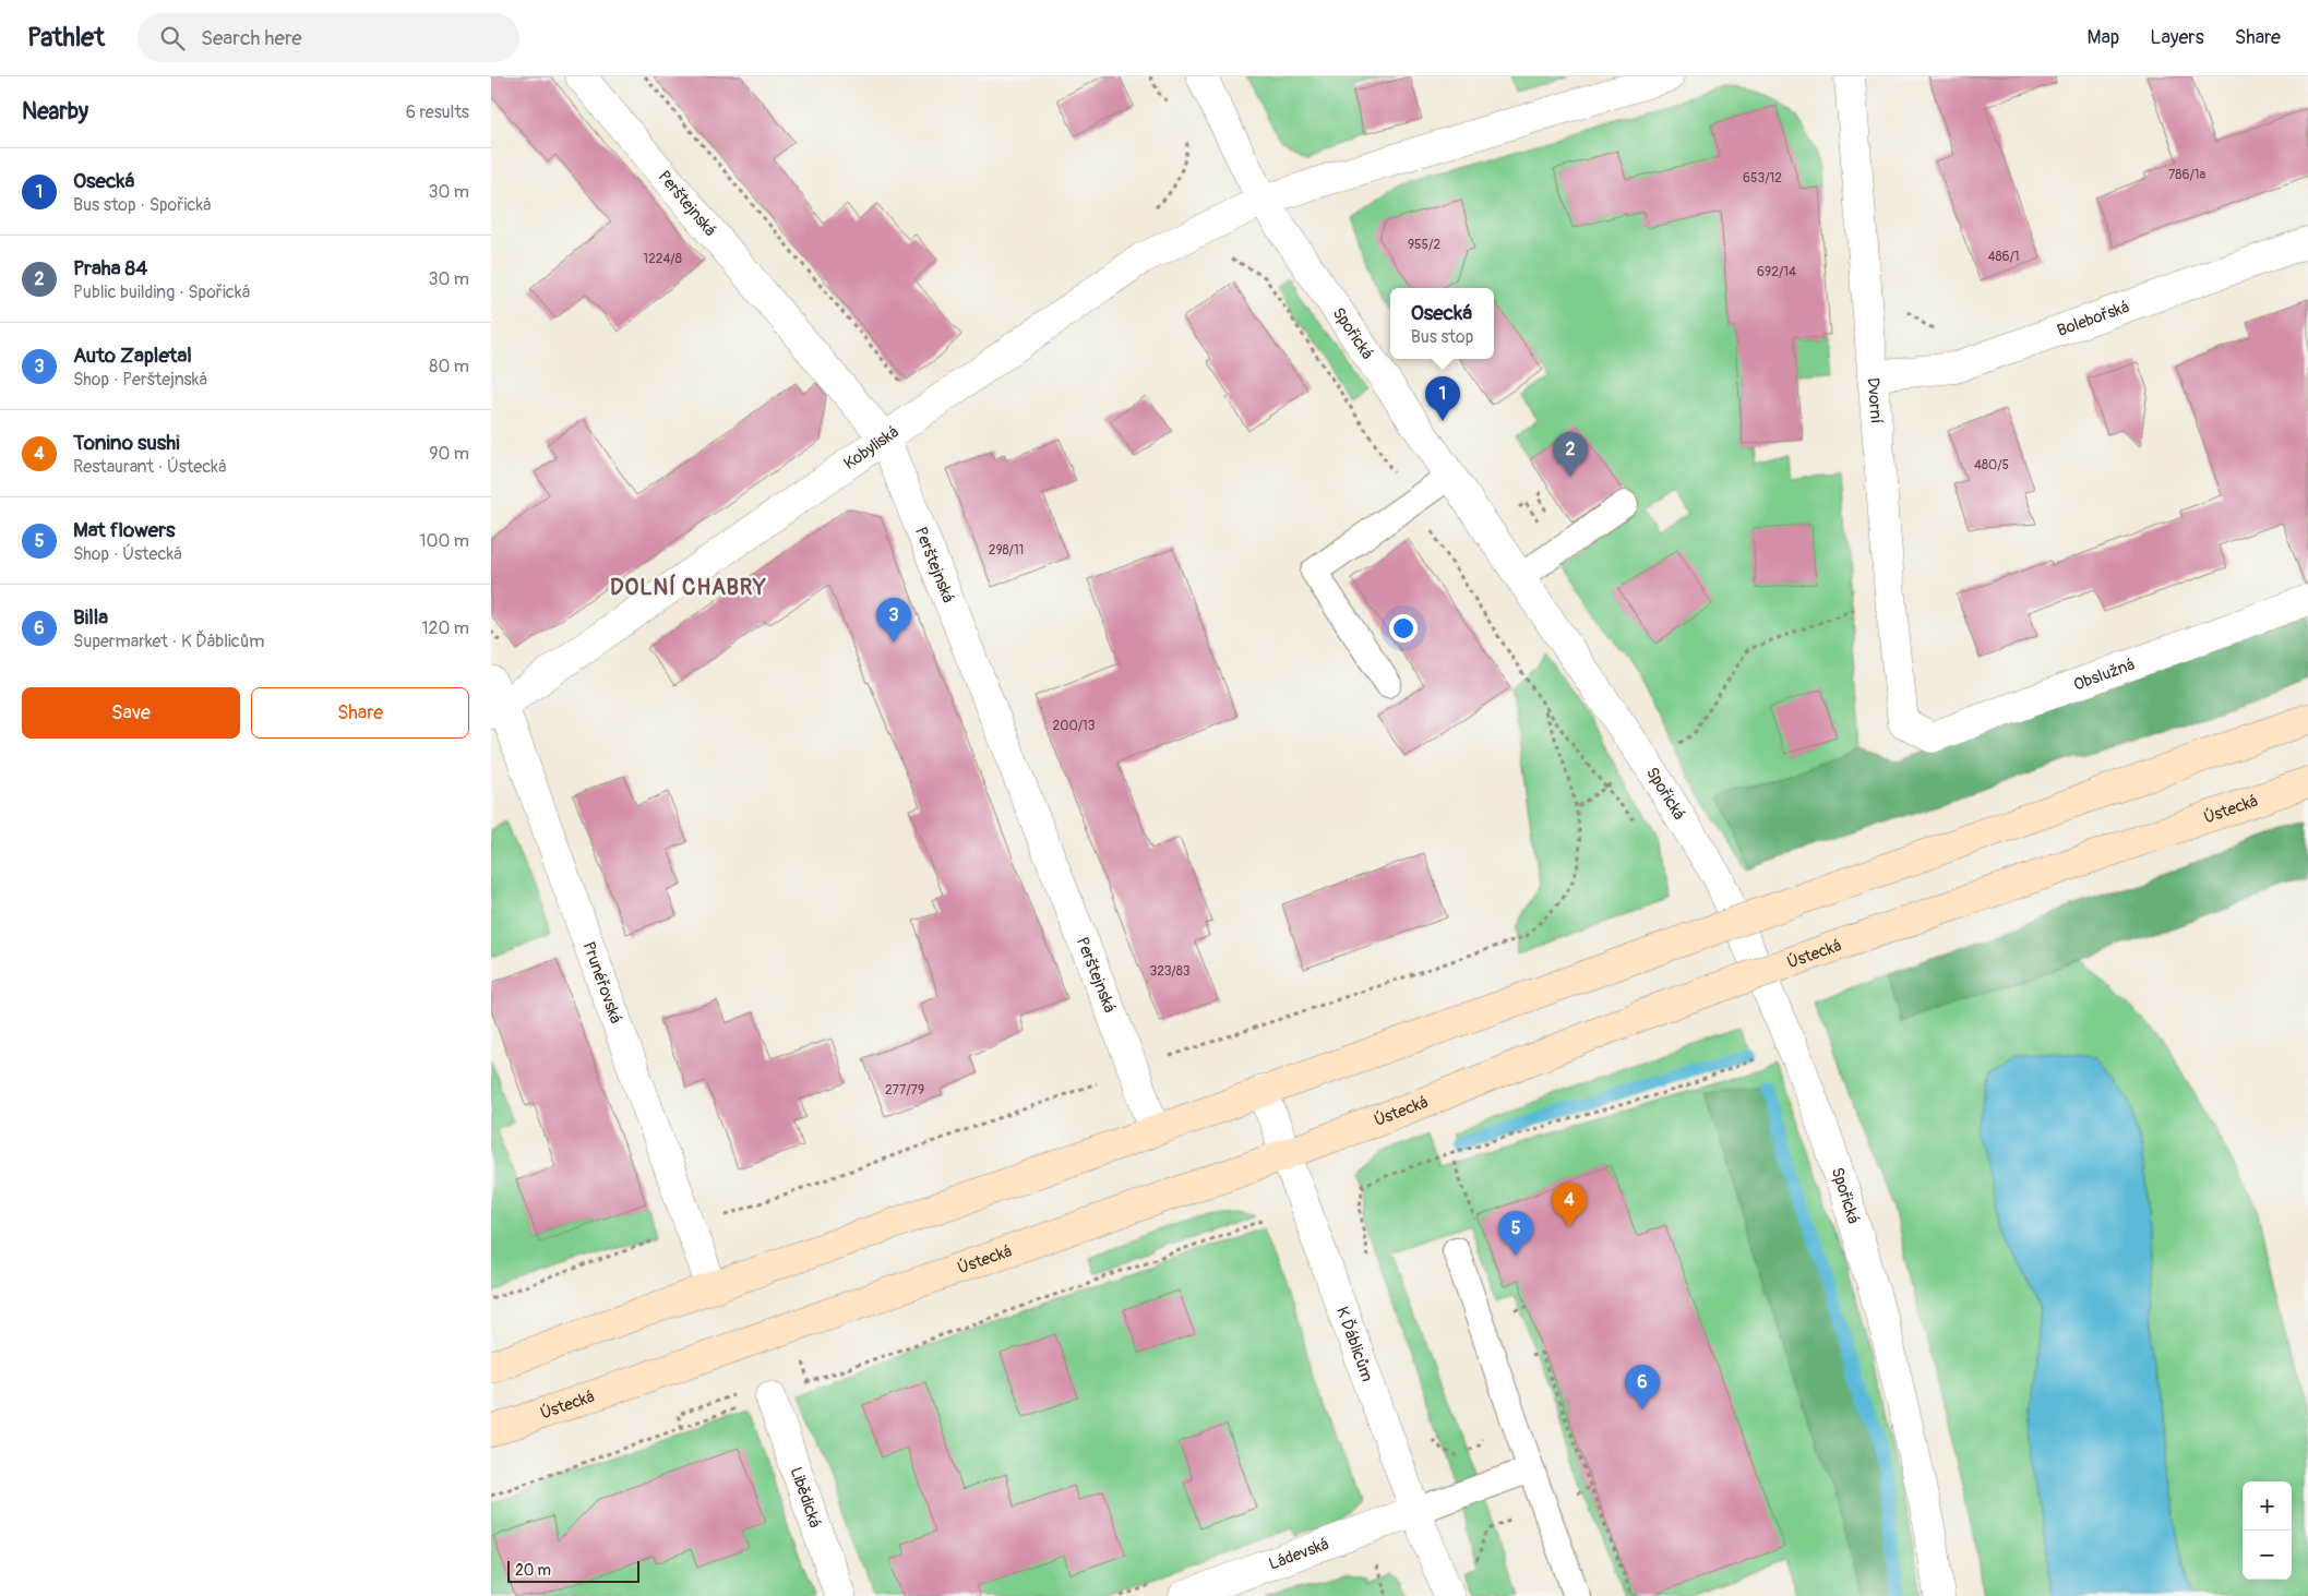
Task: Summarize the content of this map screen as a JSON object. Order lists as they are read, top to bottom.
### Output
{
  "streets": {
    "main road": ["Ústecká"],
    "street": [
      "Perštejnská",
      "Bolebořská",
      "Spořická",
      "Dvorní",
      "Kobyliská",
      "Obslužná",
      "Prunéřovská",
      "K Ďáblicům",
      "Libědická",
      "Ládevská"
    ]
  },
  "crossings": [
    ["Perštejnská", "Kobyliská"],
    ["Bolebořská", "Dvorní"],
    ["Spořická", "Kobyliská"],
    ["Dvorní", "Obslužná"],
    ["Kobyliská", "Prunéřovská"],
    ["Ústecká", "K Ďáblicům"],
    ["K Ďáblicům", "Ládevská"]
  ],
  "districts": ["DOLNÍ CHABRY"],
  "house_numbers": [
    "786/1a",
    "653/12",
    "955/2",
    "486/1",
    "1224/8",
    "692/14",
    "480/5",
    "298/11",
    "200/13",
    "323/83",
    "277/79"
  ],
  "scale_bar": "20 m",
  "page": {
    "header": "Pathlet",
    "search": "Search here",
    "nav": ["Map", "Layers", "Share"],
    "heading": ["Nearby", "6 results"],
    "list": [
      {
        "mark": "1",
        "name": "Osecká",
        "note": "Bus stop · Spořická",
        "value": "30 m"
      },
      {
        "mark": "2",
        "name": "Praha 84",
        "note": "Public building · Spořická",
        "value": "30 m"
      },
      {
        "mark": "3",
        "name": "Auto Zapletal",
        "note": "Shop · Perštejnská",
        "value": "80 m"
      },
      {
        "mark": "4",
        "name": "Tonino sushi",
        "note": "Restaurant · Ústecká",
        "value": "90 m"
      },
      {
        "mark": "5",
        "name": "Mat flowers",
        "note": "Shop · Ústecká",
        "value": "100 m"
      },
      {
        "mark": "6",
        "name": "Billa",
        "note": "Supermarket · K Ďáblicům",
        "value": "120 m"
      }
    ],
    "popup": ["Osecká", "Bus stop"],
    "pins": [
      "1",
      "2",
      "3",
      "4",
      "5",
      "6"
    ],
    "buttons": ["Save", "Share"],
    "map_buttons": ["+", "−"],
    "scale": "20 m"
  }
}
